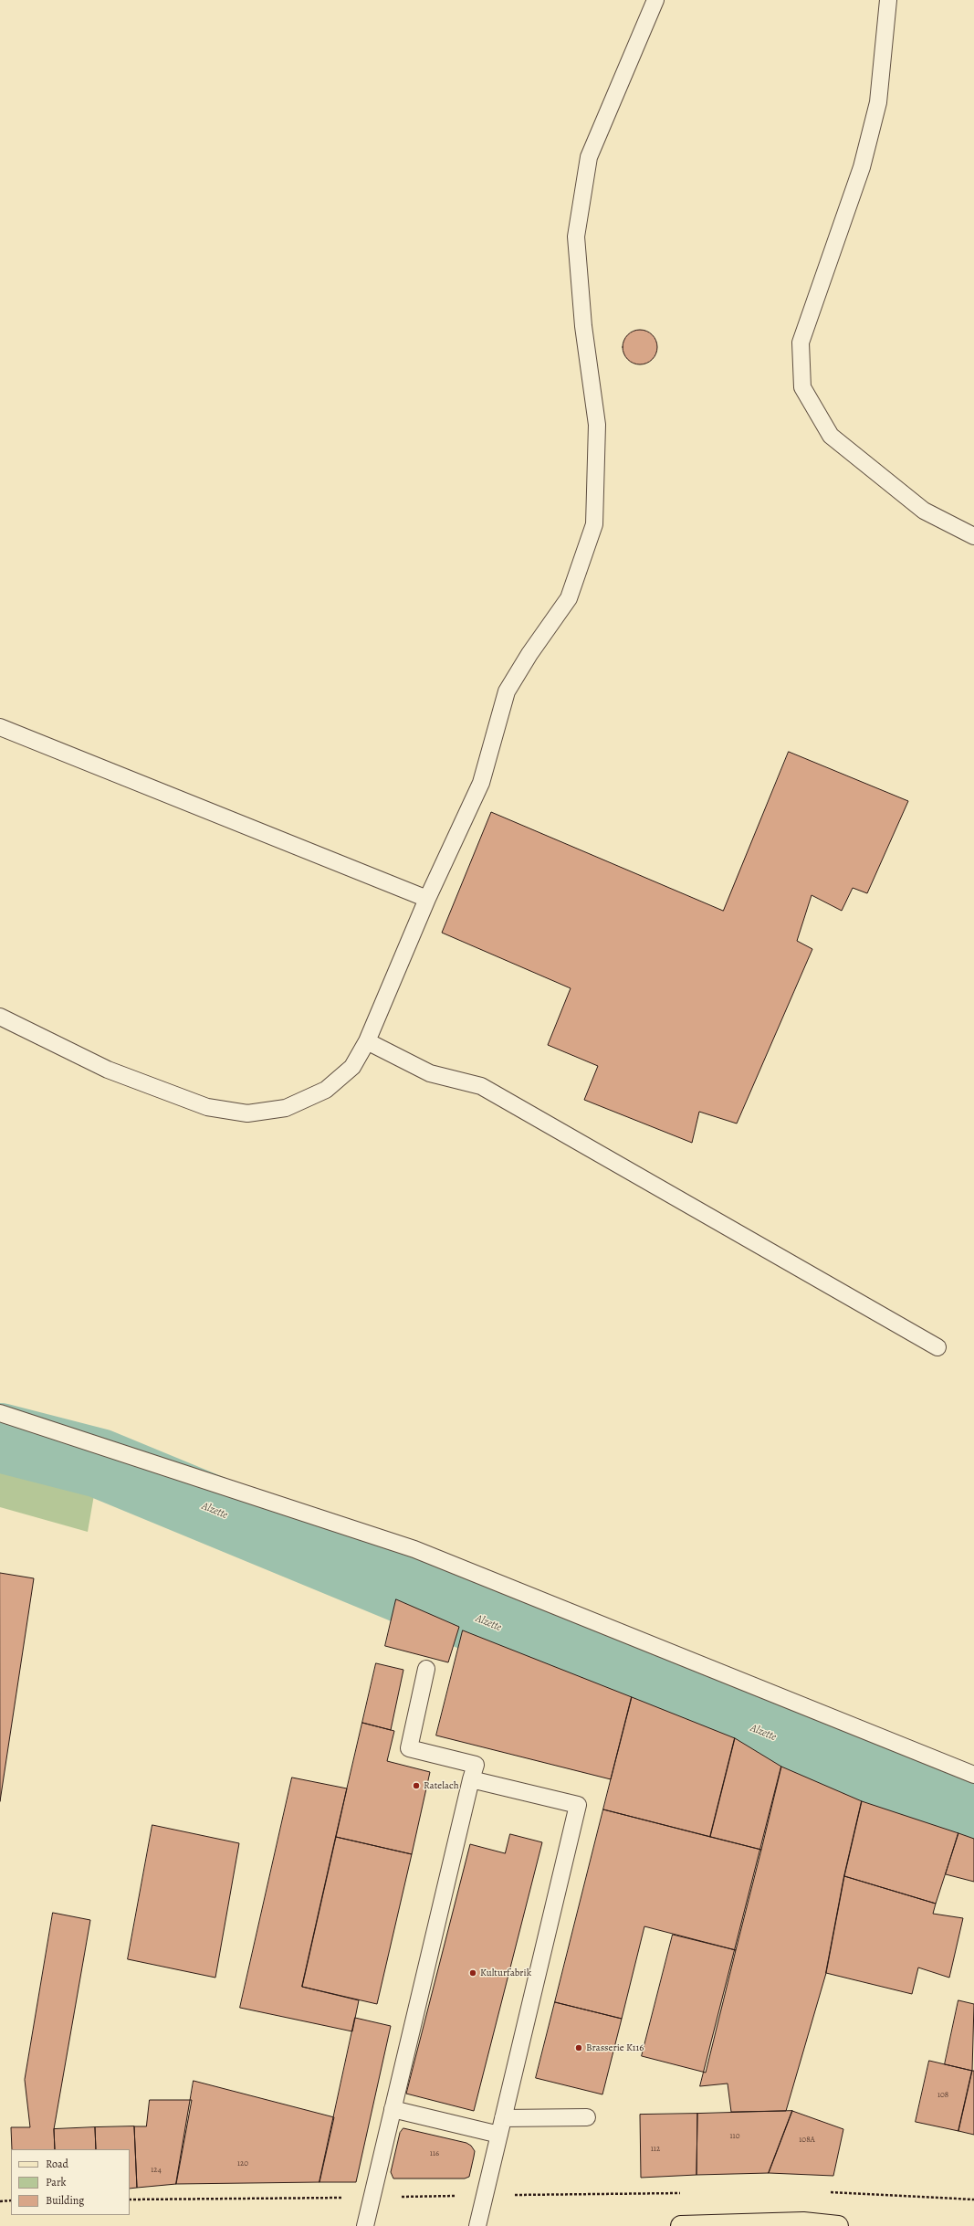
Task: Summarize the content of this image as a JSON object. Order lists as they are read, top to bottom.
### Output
{
  "water": ["Alzette"],
  "places": ["Ratelach", "Kulturfabrik", "Brasserie K116"],
  "house_numbers": [
    "108",
    "110",
    "108A",
    "112",
    "116",
    "120",
    "124"
  ],
  "legend": ["Road", "Park", "Building"]
}
